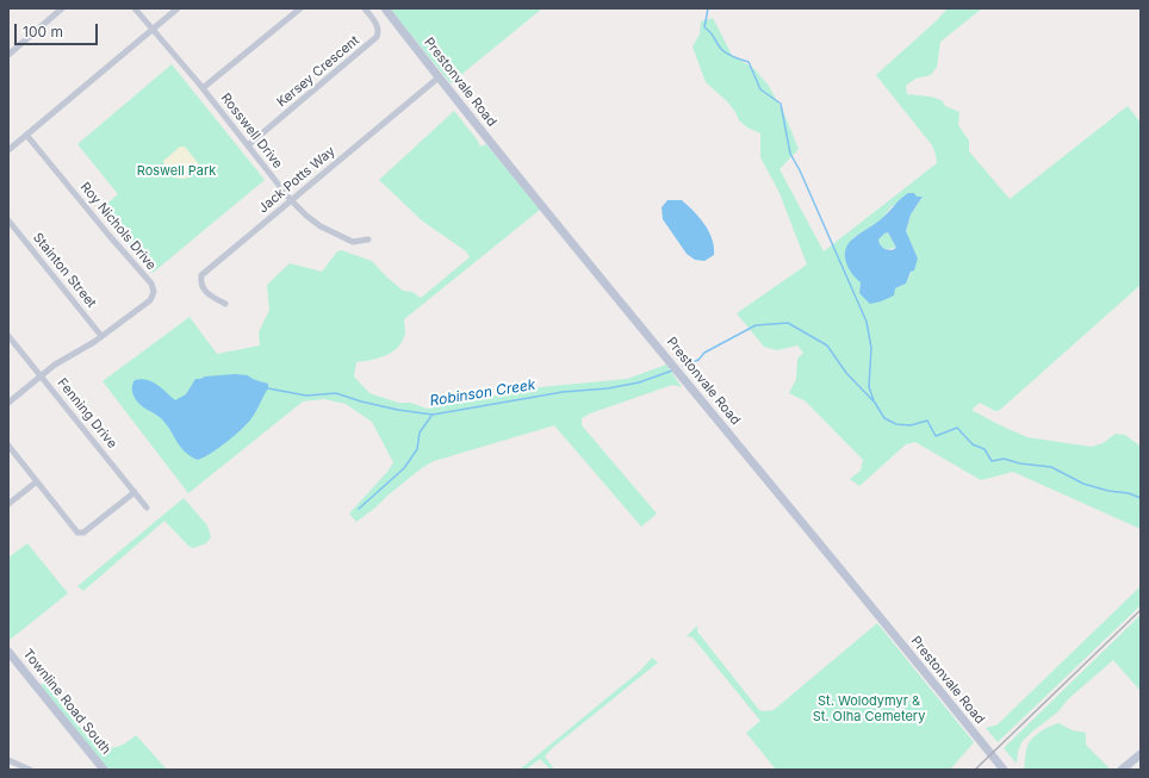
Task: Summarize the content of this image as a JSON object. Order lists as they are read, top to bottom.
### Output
{
  "streets": {
    "street": [
      "Kersey Crescent",
      "Prestonvale Road",
      "Rosswell Drive",
      "Jack Potts Way",
      "Roy Nichols Drive",
      "Stainton Street",
      "Fenning Drive",
      "Townline Road South"
    ]
  },
  "crossings": [
    ["Kersey Crescent", "Rosswell Drive"],
    ["Prestonvale Road", "Jack Potts Way"],
    ["Rosswell Drive", "Jack Potts Way"],
    ["Roy Nichols Drive", "Stainton Street"],
    ["Roy Nichols Drive", "Fenning Drive"]
  ],
  "water": ["Robinson Creek"],
  "parks": ["Roswell Park", "St. Wolodymyr & St. Olha Cemetery"],
  "scale_bar": "100 m"
}
